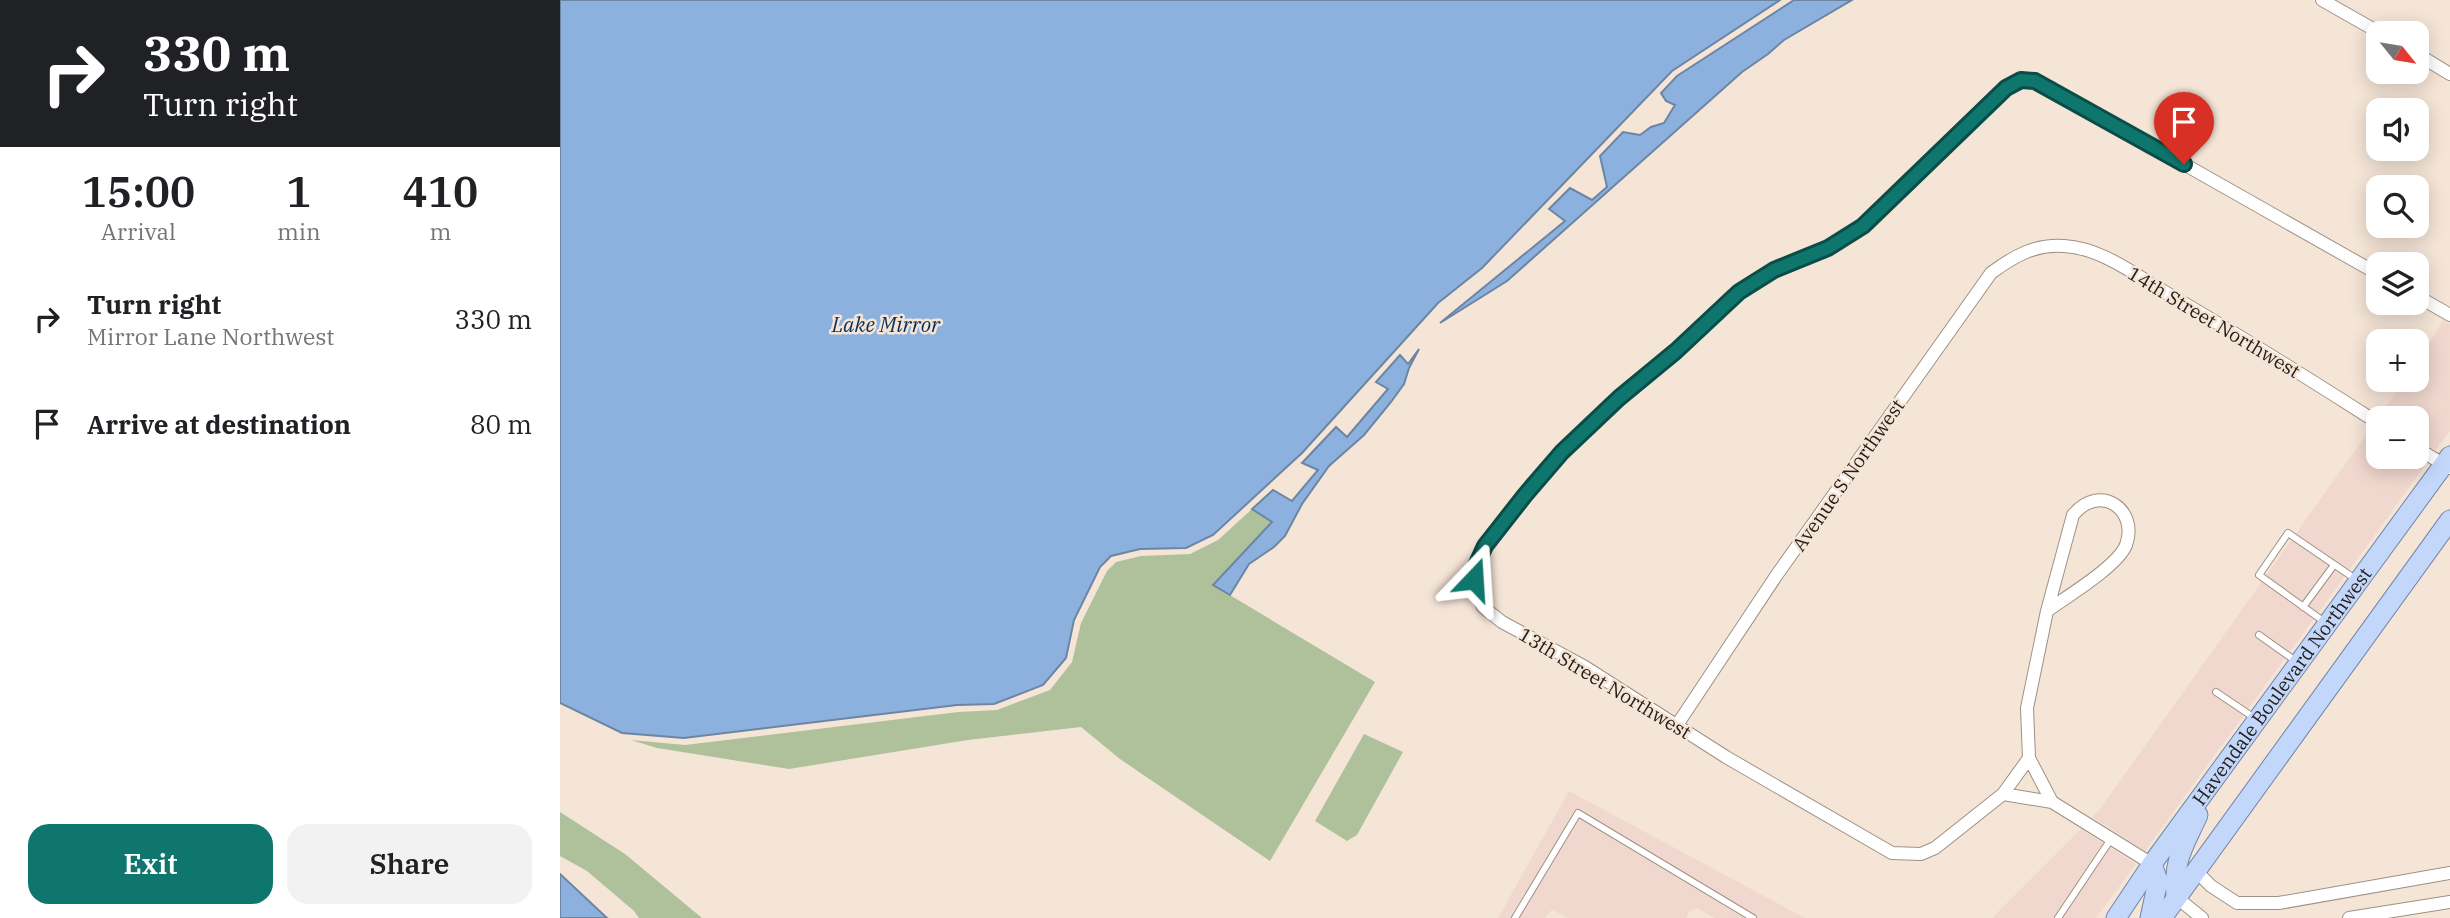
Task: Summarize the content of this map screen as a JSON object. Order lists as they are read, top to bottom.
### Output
{
  "streets": {
    "main road": ["Havendale Boulevard Northwest"],
    "street": ["14th Street Northwest", "Avenue S Northwest", "13th Street Northwest"]
  },
  "crossings": [
    ["14th Street Northwest", "Avenue S Northwest"],
    ["Avenue S Northwest", "13th Street Northwest"]
  ],
  "water": ["Lake Mirror"],
  "north": "bottom right",
  "page": {
    "turn": ["330 m", "Turn right"],
    "map_buttons": ["+", "−"],
    "eta": [
      "15:00",
      "Arrival",
      "1",
      "min",
      "410",
      "m"
    ],
    "list": [
      {
        "name": "Turn right",
        "note": "Mirror Lane Northwest",
        "value": "330 m"
      },
      {
        "name": "Arrive at destination",
        "value": "80 m"
      }
    ],
    "buttons": ["Exit", "Share"]
  }
}
